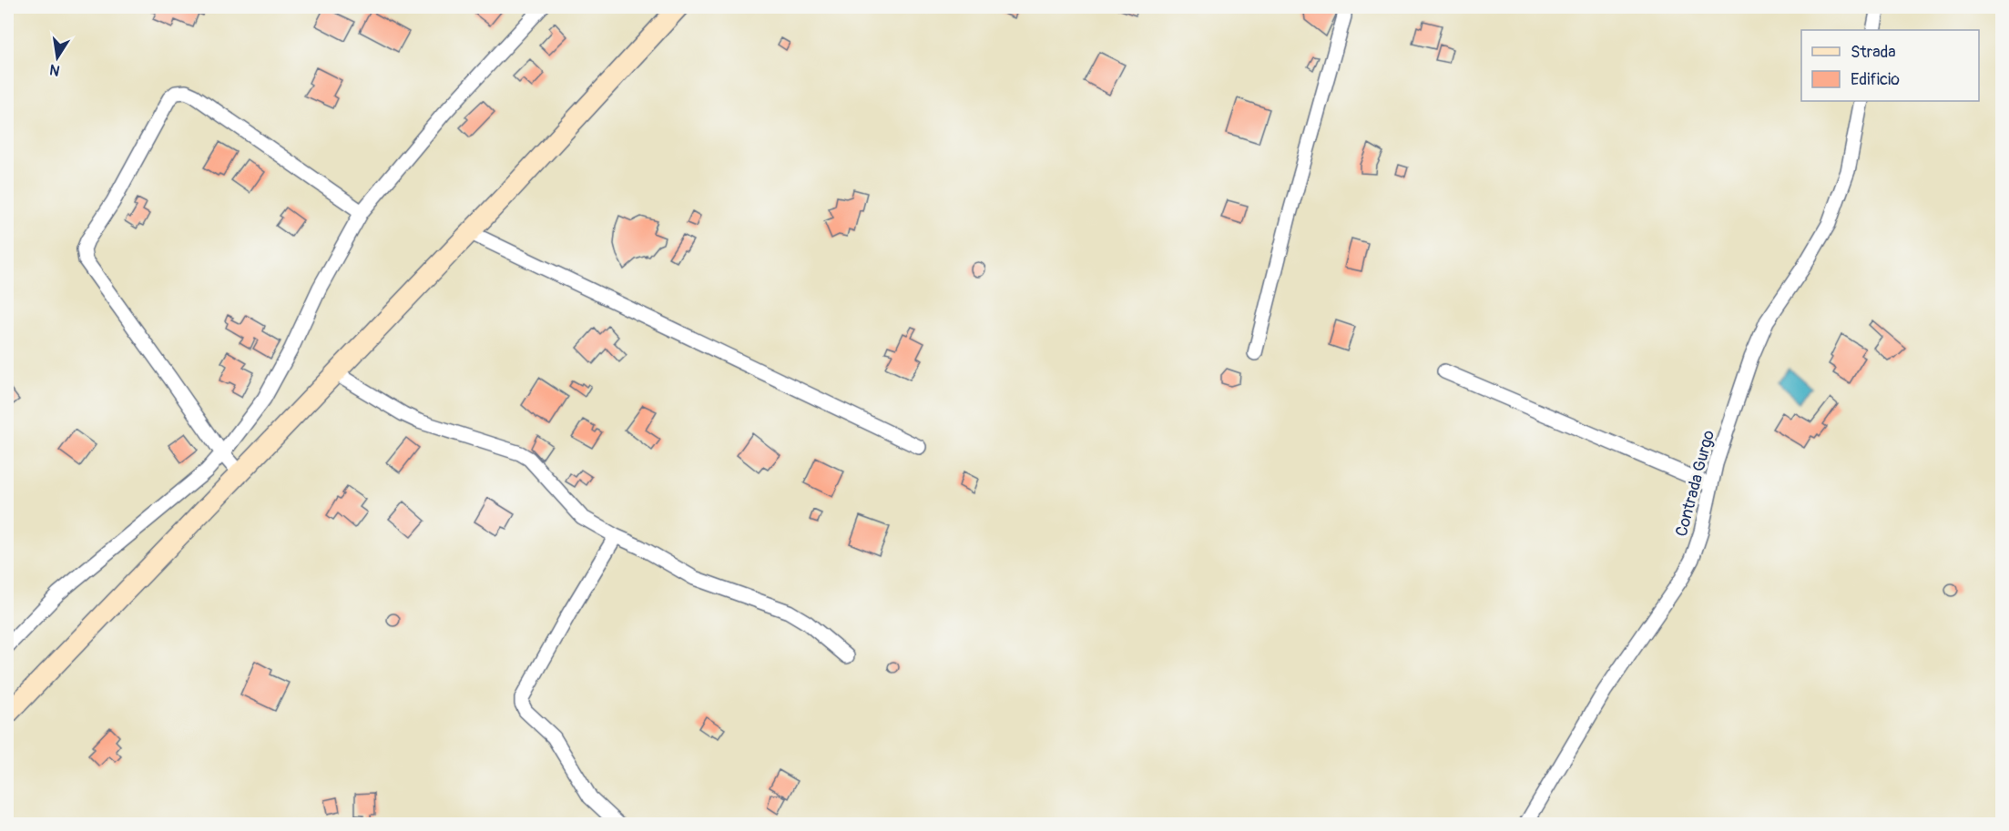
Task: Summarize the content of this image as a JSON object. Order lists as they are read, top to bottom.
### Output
{
  "streets": {
    "street": ["Contrada Gurgo"]
  },
  "legend": ["Strada", "Edificio"],
  "north": "bottom"
}
